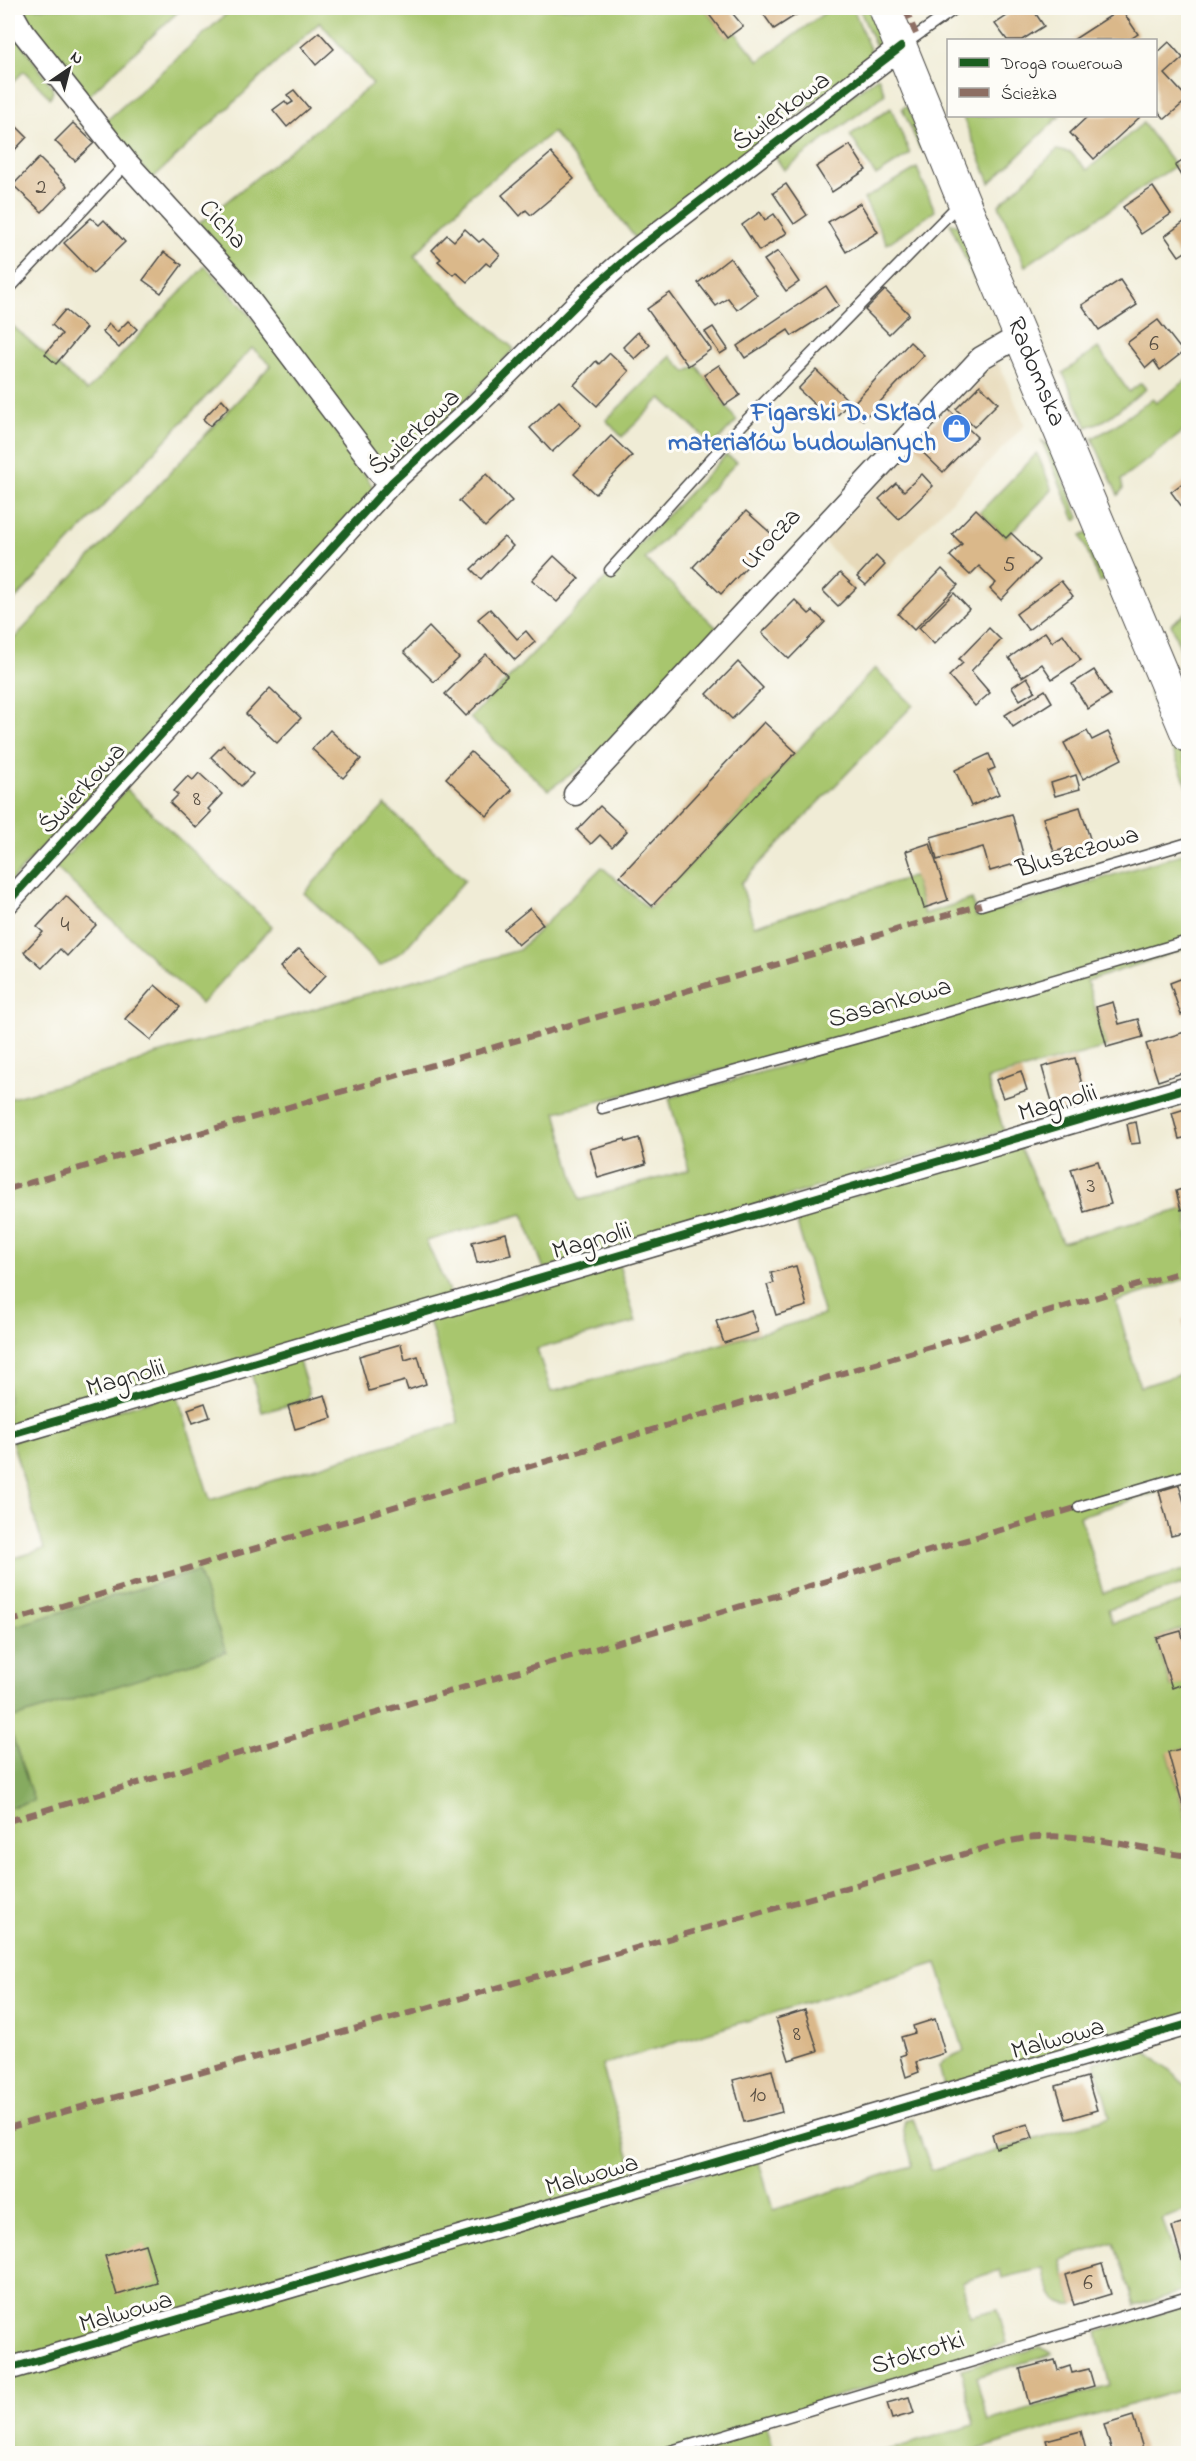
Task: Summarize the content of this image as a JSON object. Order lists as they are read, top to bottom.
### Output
{
  "streets": {
    "main road": ["Radomska"],
    "street": [
      "Świerkowa",
      "Cicha",
      "Urocza",
      "Magnolii",
      "Malwowa"
    ],
    "lane": ["Bluszczowa", "Sasankowa", "Stokrotki"]
  },
  "crossings": [
    ["Świerkowa", "Cicha"],
    ["Świerkowa", "Radomska"],
    ["Radomska", "Urocza"]
  ],
  "places": {
    "shop": ["Figarski D. Skład materiałów budowlanych"]
  },
  "house_numbers": [
    "2",
    "6",
    "5",
    "8",
    "4",
    "3",
    "8",
    "10",
    "6"
  ],
  "legend": ["Droga rowerowa", "Ścieżka"],
  "north": "top right"
}
